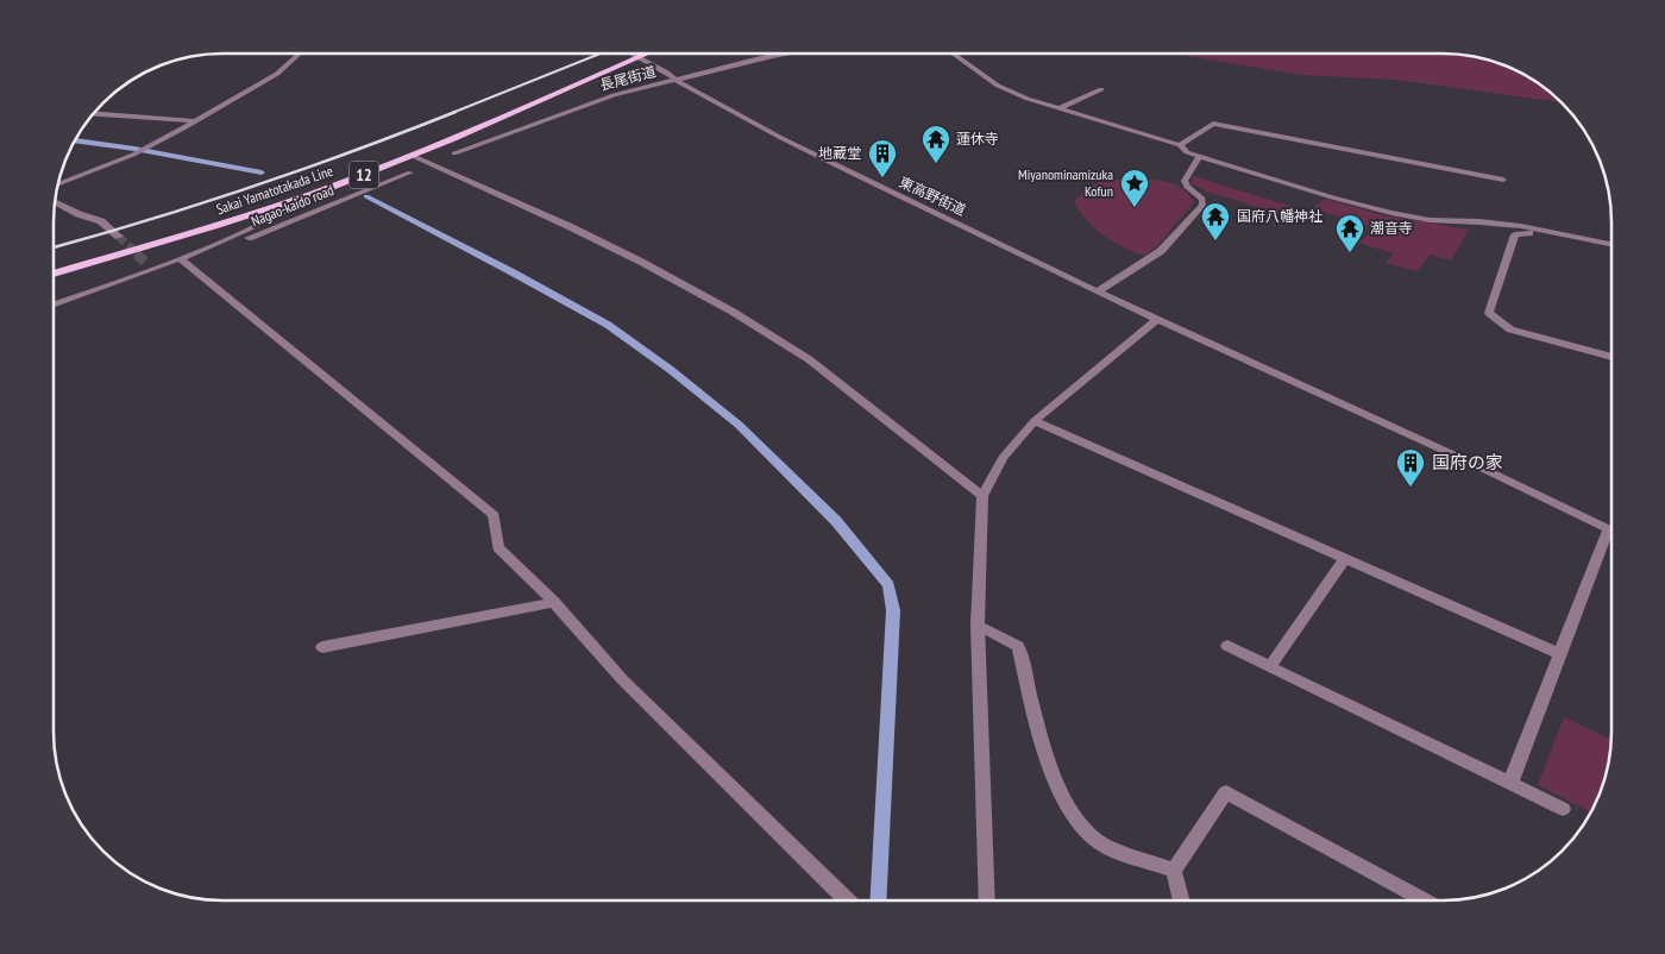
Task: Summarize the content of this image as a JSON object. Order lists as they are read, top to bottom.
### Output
{
  "streets": {
    "main road": ["12", "Sakai Yamatotakada Line"],
    "street": ["長尾街道", "東高野街道", "Nagao-kaido road"]
  },
  "crossings": [
    ["長尾街道", "東高野街道"],
    ["Sakai Yamatotakada Line", "東高野街道"]
  ],
  "places": {
    "temple": ["蓮休寺", "国府八幡神社", "潮音寺"],
    "building": ["地蔵堂", "国府の家"],
    "place": ["Miyanominamizuka Kofun"]
  }
}
